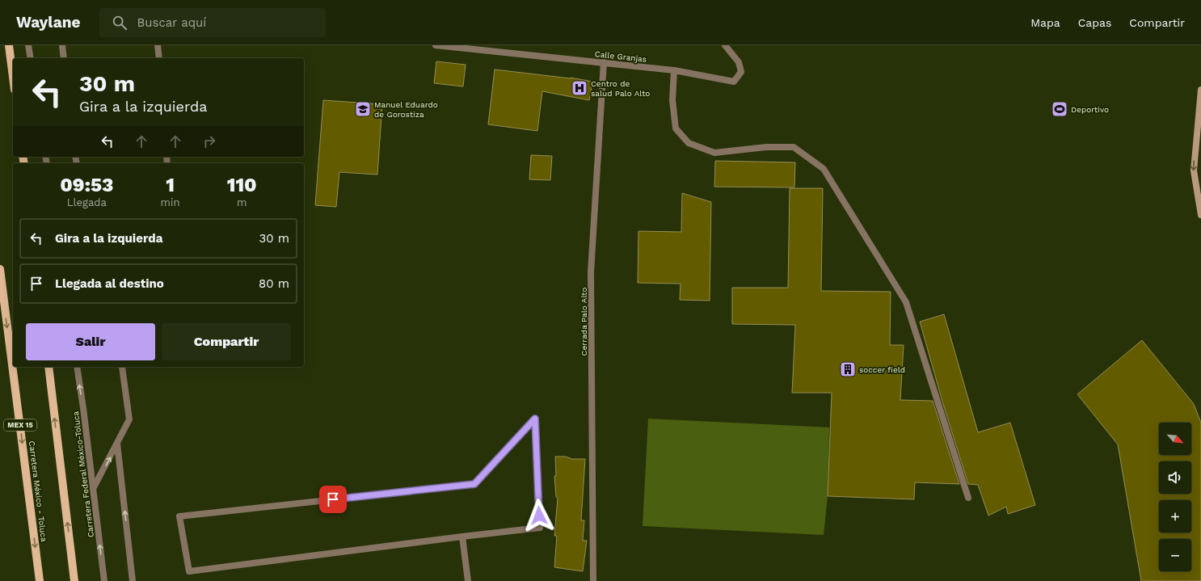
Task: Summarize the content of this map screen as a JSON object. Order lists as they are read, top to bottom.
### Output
{
  "streets": {
    "main road": ["MEX 15", "Carretera México - Toluca"],
    "street": ["Calle Granjas", "Cerrada Palo Alto", "Carretera Federal México-Toluca"]
  },
  "crossings": [
    ["Calle Granjas", "Cerrada Palo Alto"]
  ],
  "places": {
    "hospital": ["Centro de salud Palo Alto"],
    "school or university": ["Manuel Eduardo de Gorostiza"],
    "sports": ["Deportivo"],
    "building": ["soccer field"]
  },
  "north": "bottom right",
  "page": {
    "header": "Waylane",
    "search": "Buscar aquí",
    "nav": ["Mapa", "Capas", "Compartir"],
    "turn": ["30 m", "Gira a la izquierda"],
    "eta": [
      "09:53",
      "Llegada",
      "1",
      "min",
      "110",
      "m"
    ],
    "list": [
      {
        "name": "Gira a la izquierda",
        "value": "30 m"
      },
      {
        "name": "Llegada al destino",
        "value": "80 m"
      }
    ],
    "buttons": ["Salir", "Compartir"],
    "map_buttons": ["+", "−"]
  }
}
